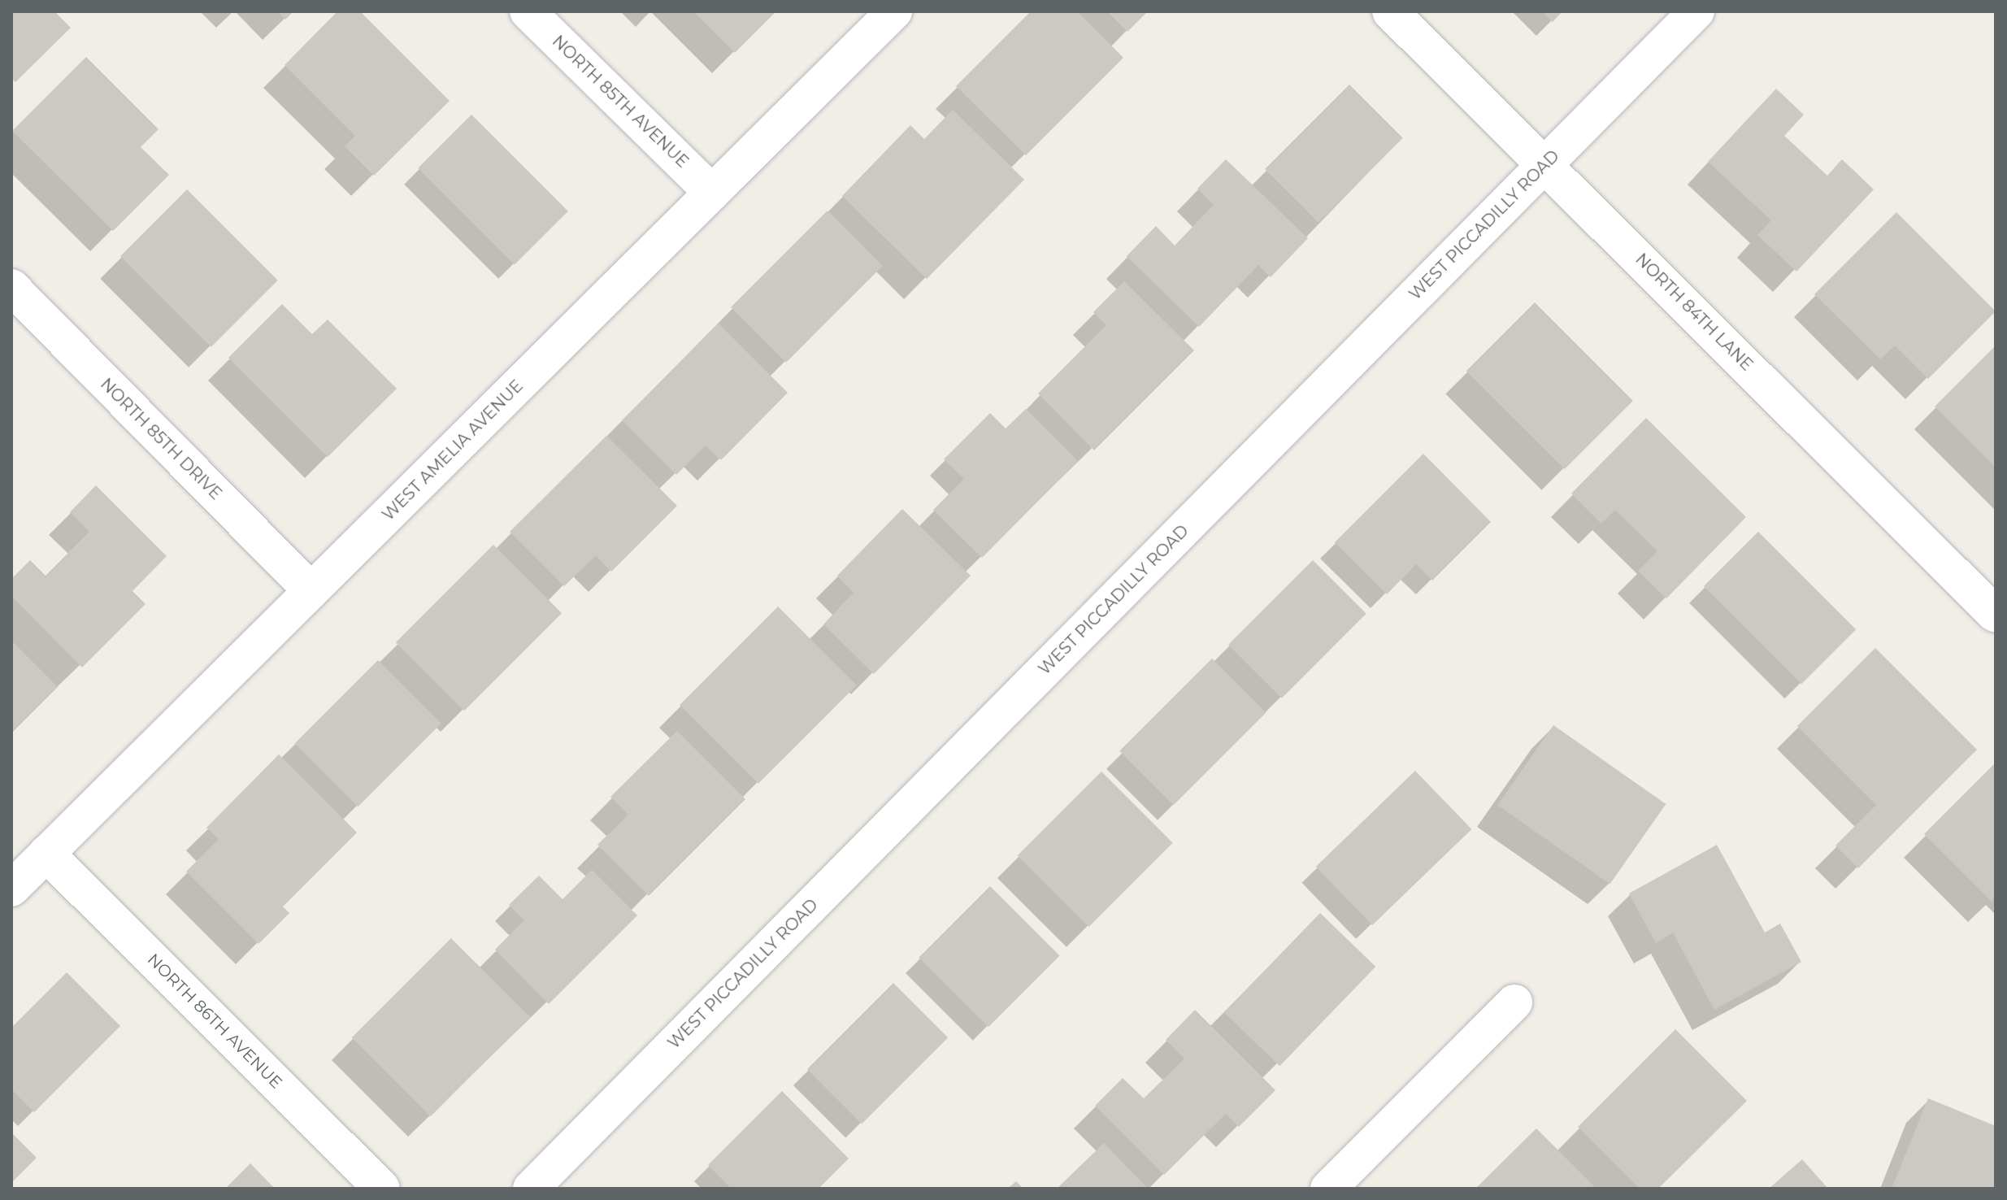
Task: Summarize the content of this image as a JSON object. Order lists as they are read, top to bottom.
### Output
{
  "streets": {
    "street": [
      "NORTH 85TH AVENUE",
      "WEST PICCADILLY ROAD",
      "NORTH 84TH LANE",
      "NORTH 85TH DRIVE",
      "WEST AMELIA AVENUE",
      "NORTH 86TH AVENUE"
    ]
  },
  "crossings": [
    ["NORTH 85TH AVENUE", "WEST AMELIA AVENUE"],
    ["WEST PICCADILLY ROAD", "NORTH 84TH LANE"],
    ["NORTH 85TH DRIVE", "WEST AMELIA AVENUE"],
    ["WEST AMELIA AVENUE", "NORTH 86TH AVENUE"]
  ]
}
